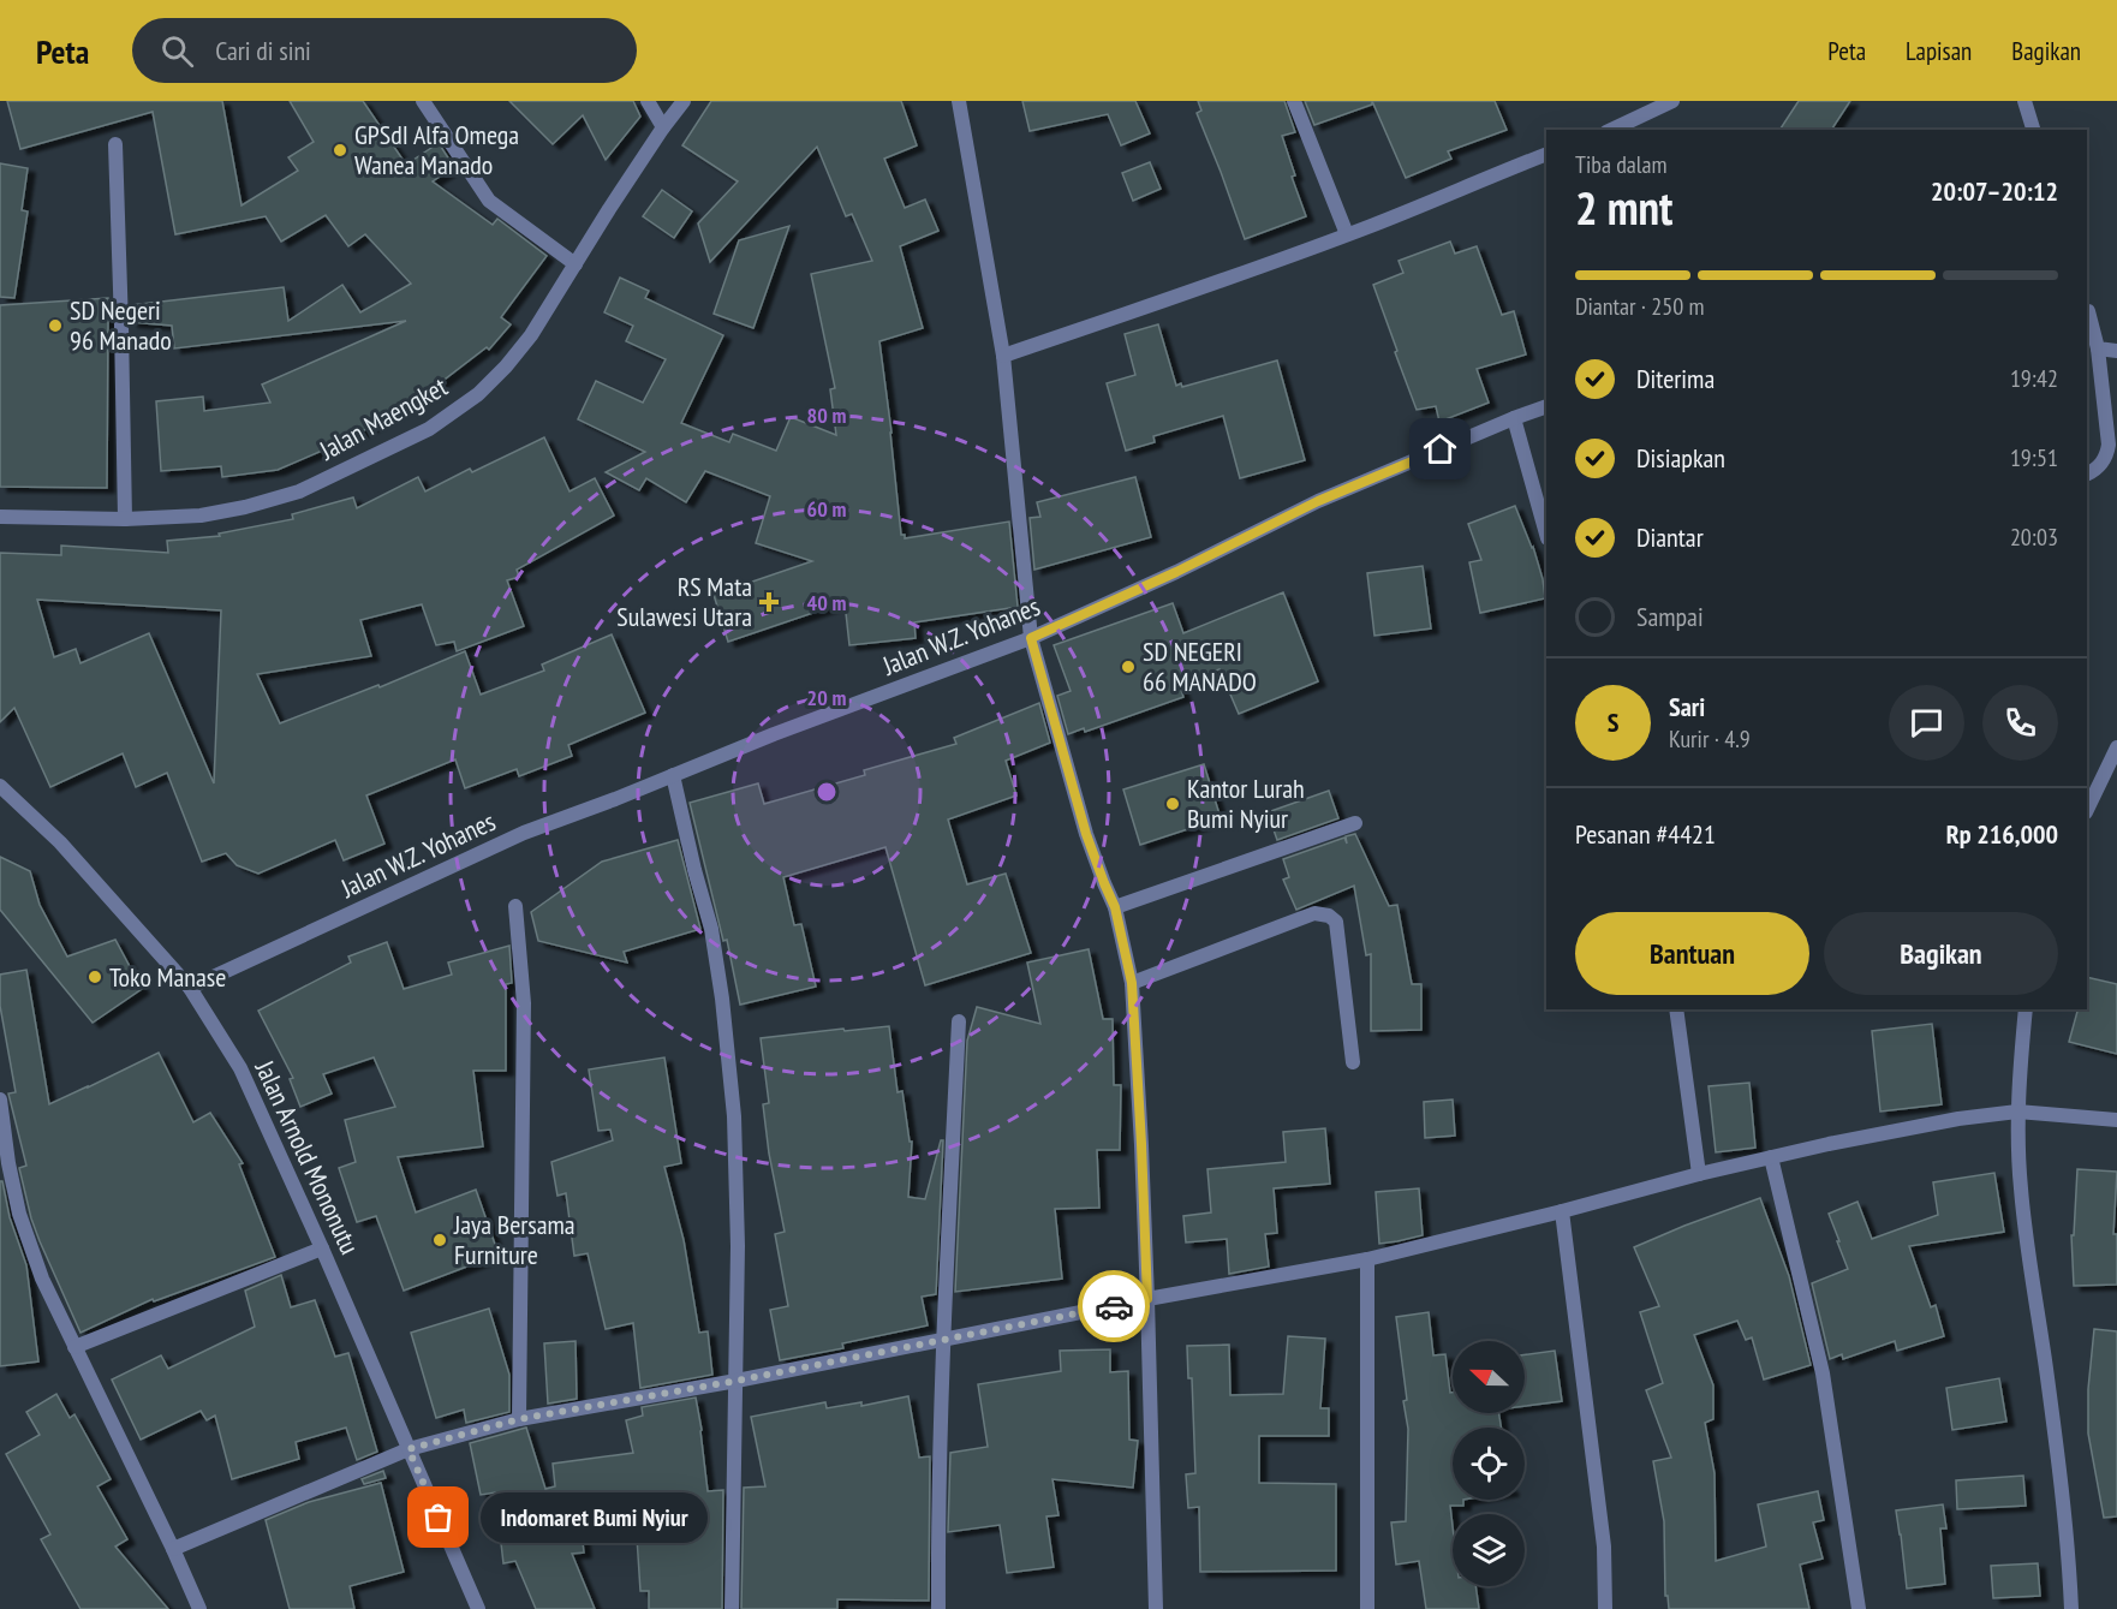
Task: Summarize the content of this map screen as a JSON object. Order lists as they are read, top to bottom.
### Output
{
  "streets": {
    "street": ["Jalan Maengket", "Jalan W.Z. Yohanes", "Jalan Arnold Mononutu"]
  },
  "crossings": [
    ["Jalan W.Z. Yohanes", "Jalan Arnold Mononutu"]
  ],
  "places": {
    "other": [
      "GPSdI Alfa Omega Wanea Manado",
      "SD Negeri 96 Manado",
      "SD NEGERI 66 MANADO",
      "Kantor Lurah Bumi Nyiur",
      "Toko Manase",
      "Jaya Bersama Furniture",
      "Indomaret Bumi Nyiur"
    ],
    "health": ["RS Mata Sulawesi Utara"]
  },
  "north": "left",
  "page": {
    "header": "Peta",
    "search": "Cari di sini",
    "nav": ["Peta", "Lapisan", "Bagikan"],
    "heading": ["2 mnt", "Tiba dalam", "20:07–20:12"],
    "panel": [
      "Sari",
      "Kurir · 4.9",
      "Pesanan #4421",
      "Rp 216,000"
    ],
    "bar": "Diantar · 250 m",
    "list": [
      ["Diterima", "19:42"],
      ["Disiapkan", "19:51"],
      ["Diantar", "20:03"],
      "Sampai"
    ],
    "round": "S",
    "buttons": ["Bantuan", "Bagikan"],
    "bubble": "Indomaret Bumi Nyiur"
  },
  "rings": [
    "80 m",
    "60 m",
    "40 m",
    "20 m"
  ]
}
